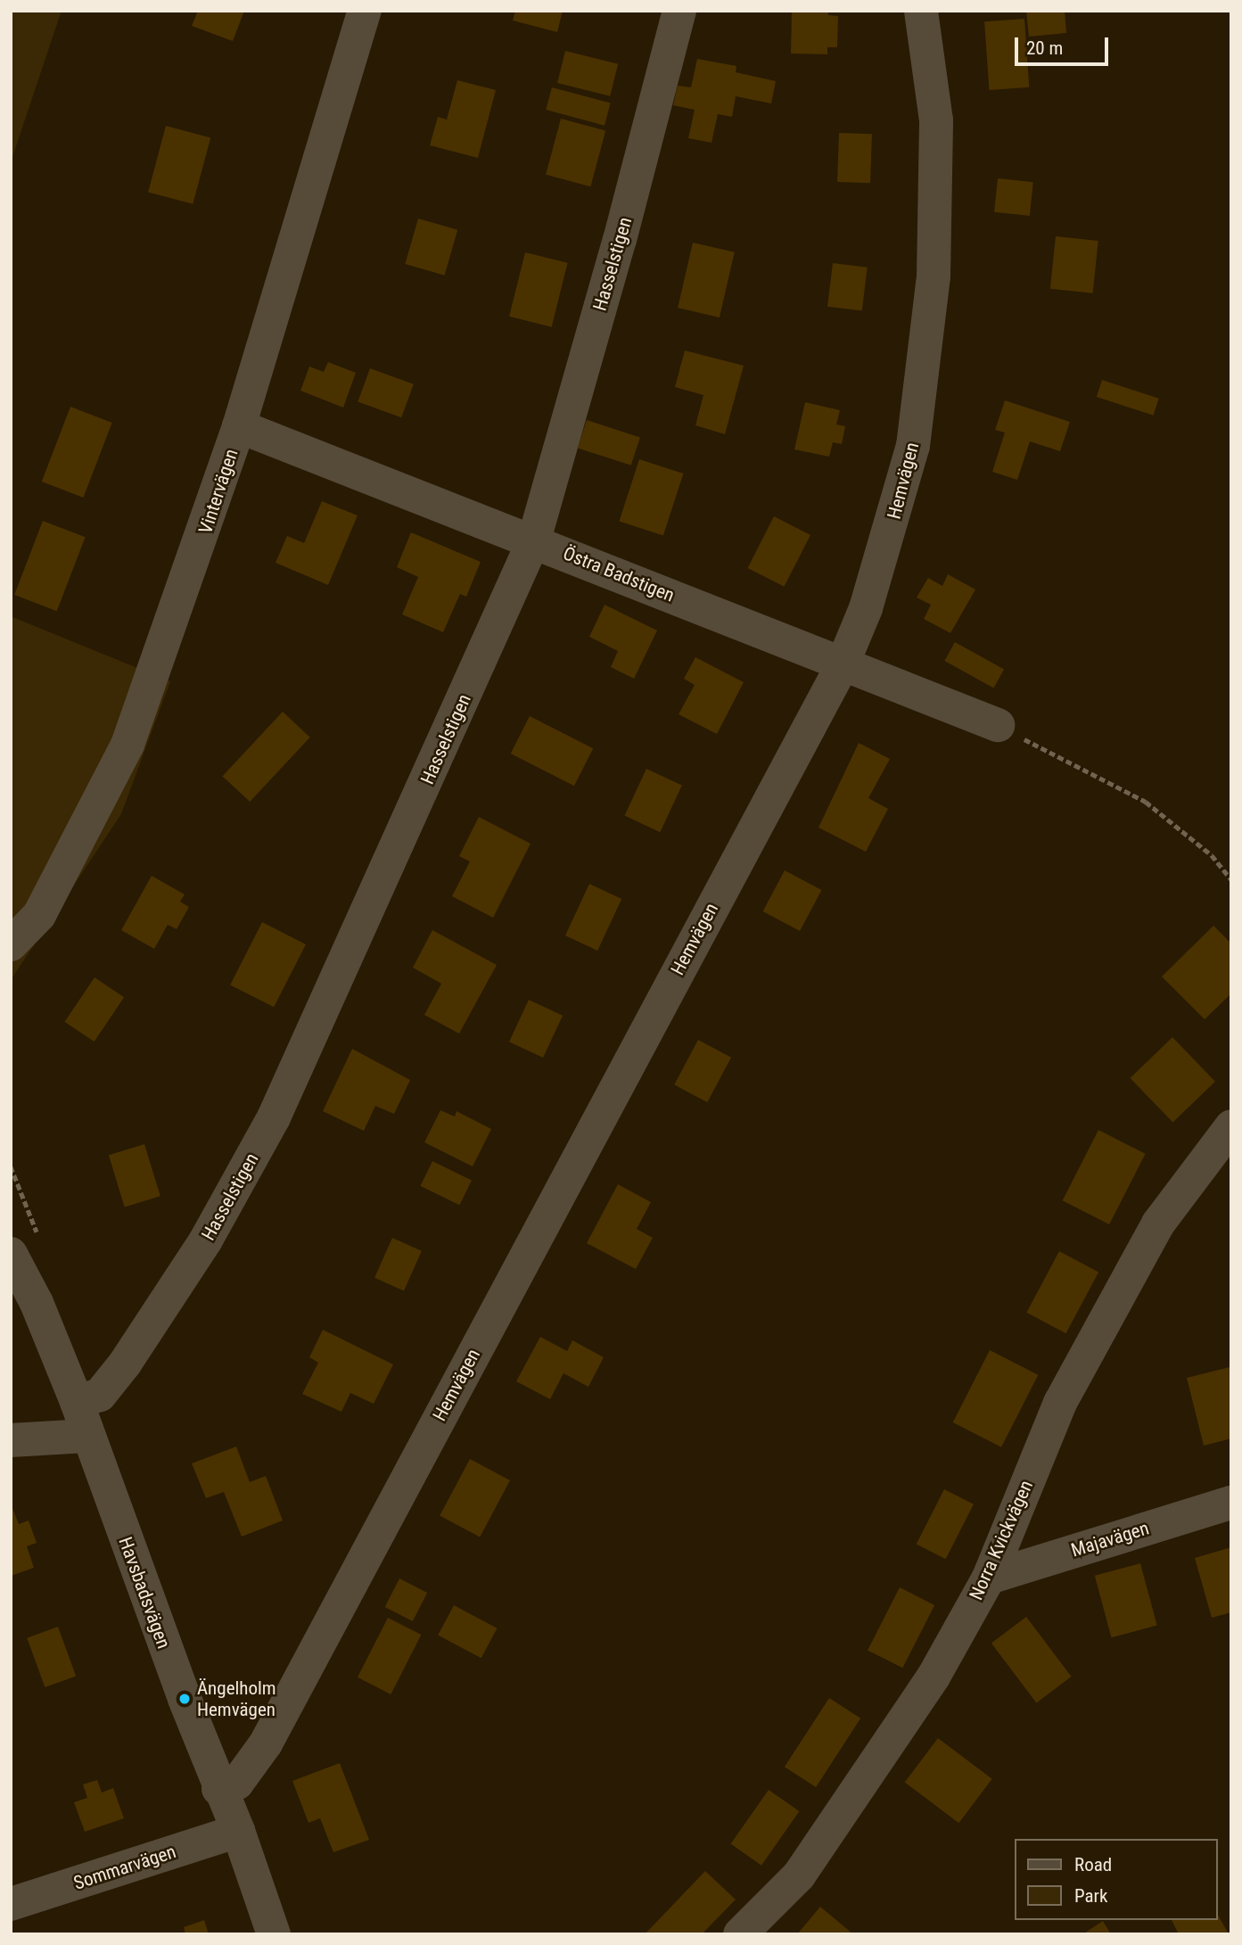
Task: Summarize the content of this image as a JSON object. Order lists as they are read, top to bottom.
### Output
{
  "streets": {
    "street": [
      "Hasselstigen",
      "Hemvägen",
      "Vintervägen",
      "Östra Badstigen",
      "Majavägen",
      "Norra Kvickvägen",
      "Havsbadsvägen",
      "Sommarvägen"
    ]
  },
  "crossings": [
    ["Hasselstigen", "Östra Badstigen"],
    ["Hasselstigen", "Havsbadsvägen"],
    ["Hemvägen", "Östra Badstigen"],
    ["Hemvägen", "Havsbadsvägen"],
    ["Vintervägen", "Östra Badstigen"],
    ["Majavägen", "Norra Kvickvägen"],
    ["Havsbadsvägen", "Sommarvägen"]
  ],
  "places": ["Ängelholm Hemvägen"],
  "legend": ["Road", "Park"],
  "scale_bar": "20 m"
}
